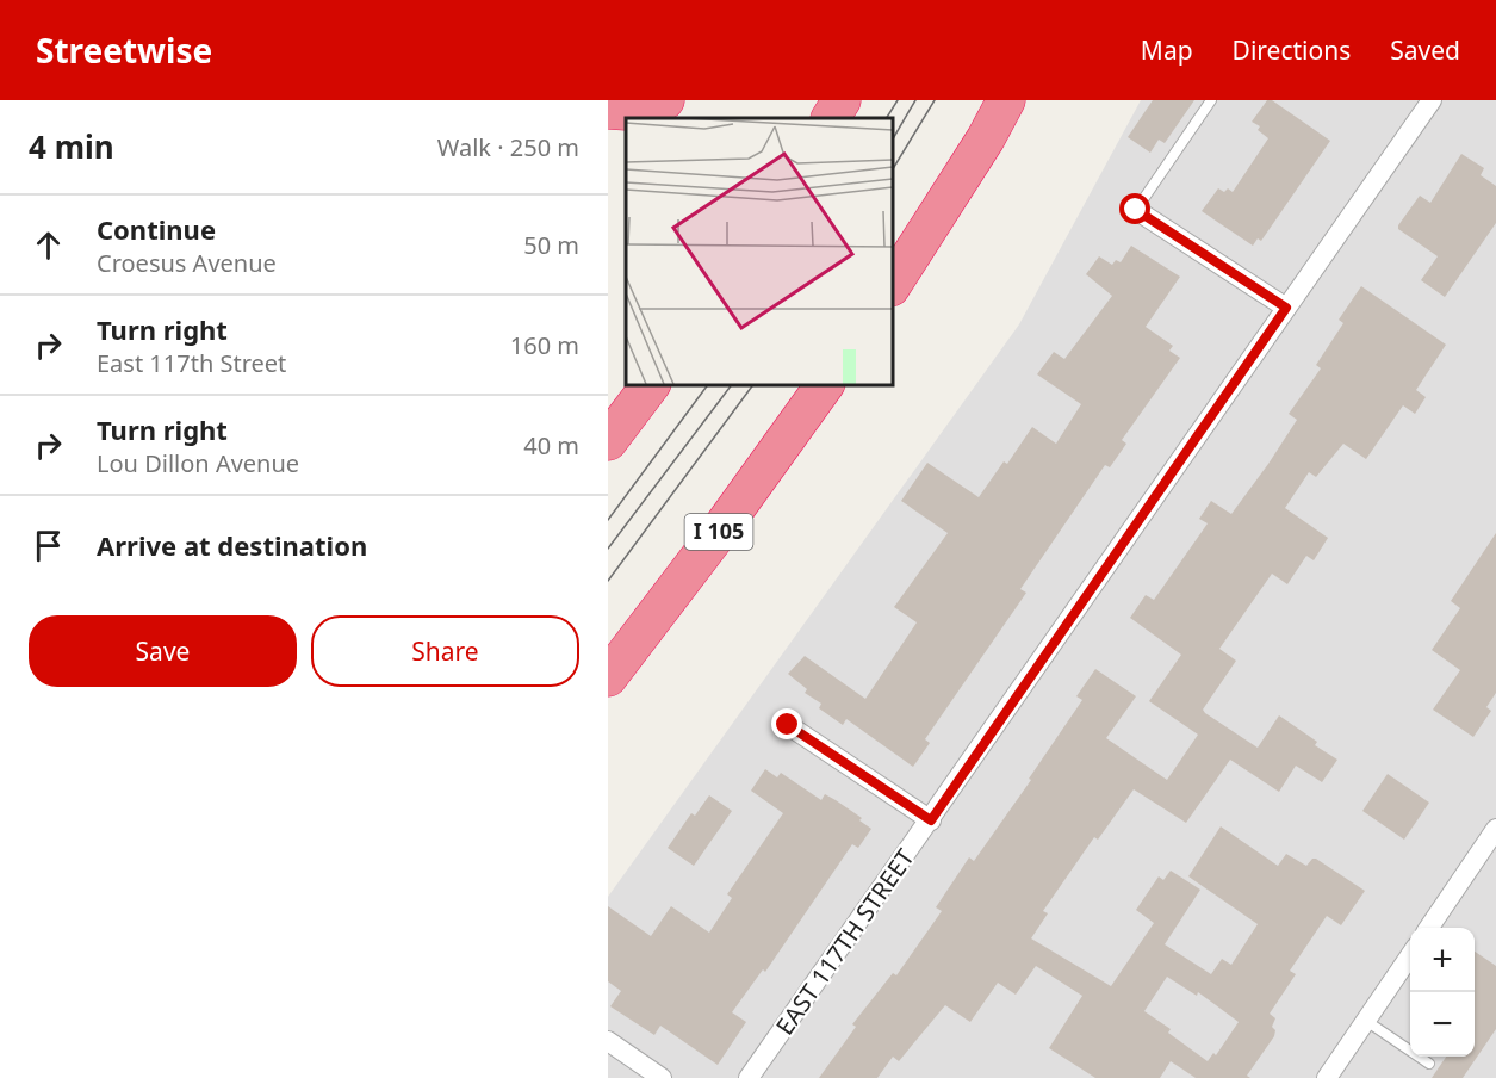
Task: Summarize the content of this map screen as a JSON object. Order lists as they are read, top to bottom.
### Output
{
  "streets": {
    "highway": ["I 105"],
    "street": ["EAST 117TH STREET"]
  },
  "page": {
    "header": "Streetwise",
    "nav": ["Map", "Directions", "Saved"],
    "heading": ["4 min", "Walk · 250 m"],
    "list": [
      ["Continue", "Croesus Avenue", "50 m"],
      ["Turn right", "East 117th Street", "160 m"],
      ["Turn right", "Lou Dillon Avenue", "40 m"],
      "Arrive at destination"
    ],
    "buttons": ["Save", "Share"],
    "map_buttons": ["+", "−"]
  }
}
